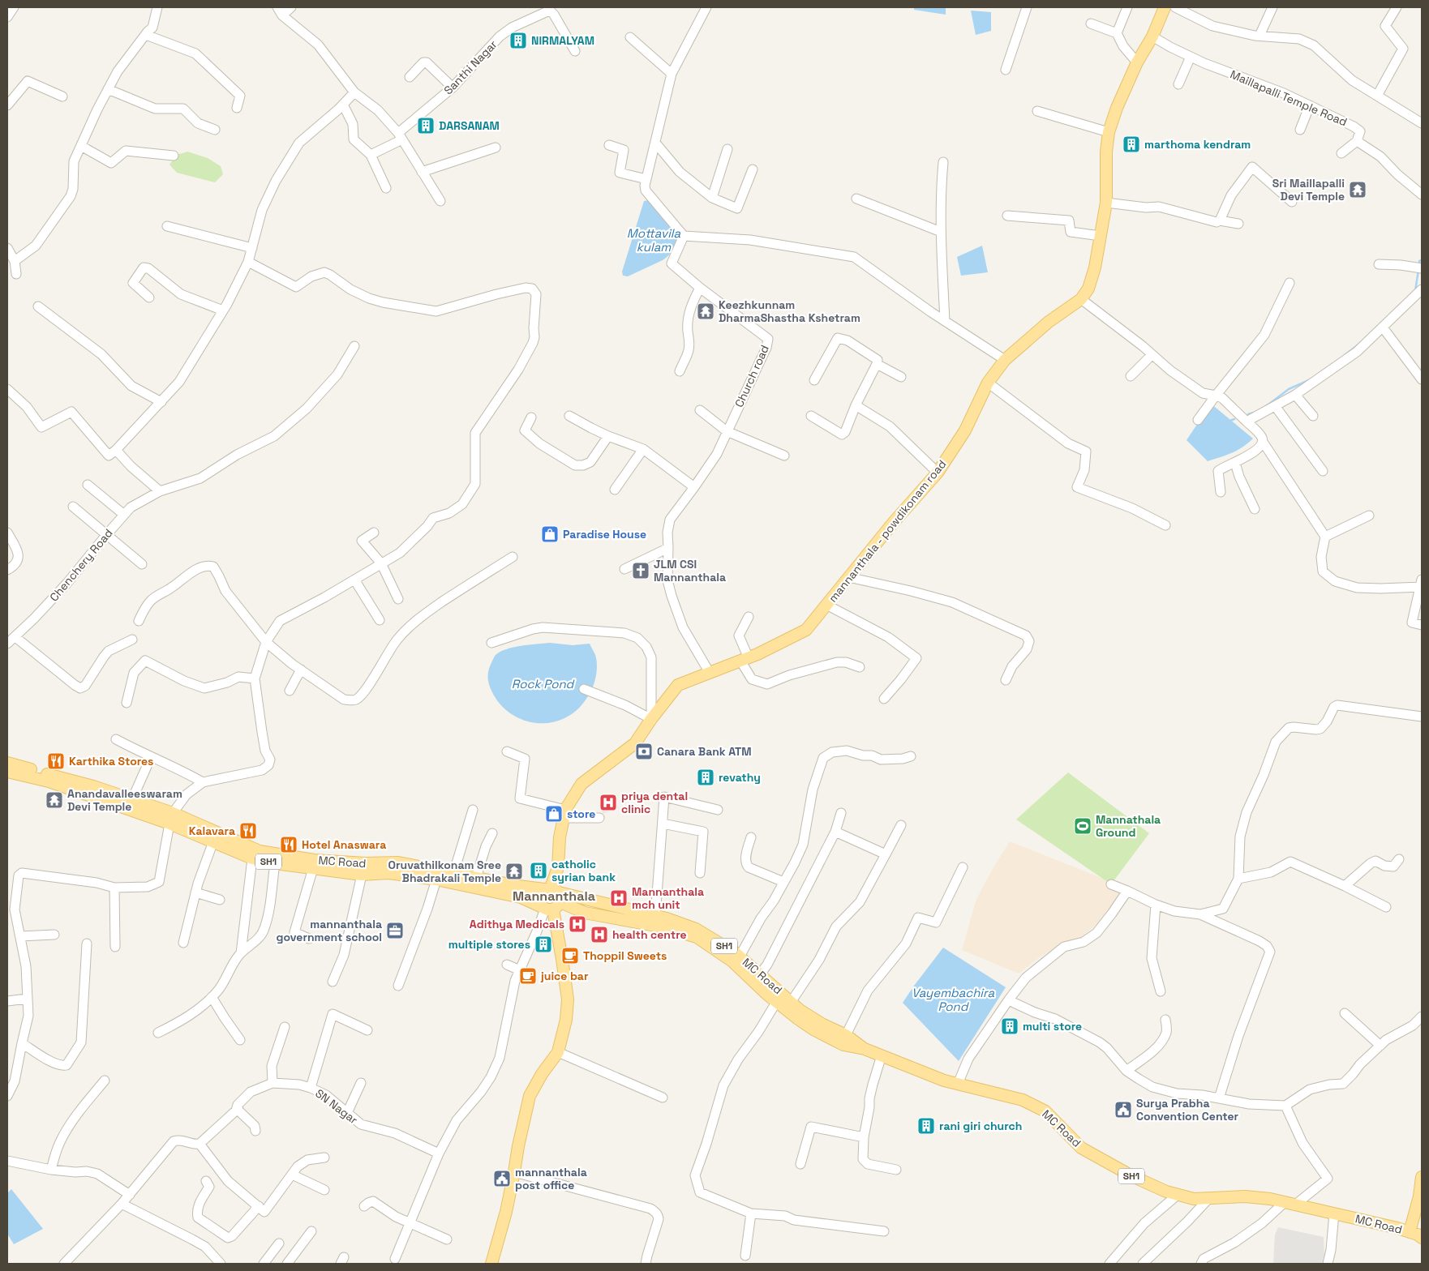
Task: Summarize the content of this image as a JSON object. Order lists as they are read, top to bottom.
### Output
{
  "streets": {
    "main road": ["mannanthala - powdikonam road", "SH1", "MC Road"],
    "street": [
      "Santhi Nagar",
      "Maillapalli Temple Road",
      "Church road",
      "Chenchery Road",
      "SN Nagar"
    ]
  },
  "crossings": [
    ["Maillapalli Temple Road", "mannanthala - powdikonam road"],
    ["Church road", "mannanthala - powdikonam road"],
    ["mannanthala - powdikonam road", "MC Road"]
  ],
  "districts": ["Mannanthala"],
  "water": ["Mottavila kulam", "Rock Pond", "Vayembachira Pond"],
  "places": {
    "building": [
      "NIRMALYAM",
      "DARSANAM",
      "marthoma kendram",
      "revathy",
      "catholic syrian bank",
      "multiple stores",
      "multi store",
      "rani giri church"
    ],
    "temple": [
      "Sri Maillapalli Devi Temple",
      "Keezhkunnam DharmaShastha Kshetram",
      "Anandavalleeswaram Devi Temple",
      "Oruvathilkonam Sree Bhadrakali Temple"
    ],
    "shop": ["Paradise House", "store"],
    "church": ["JLM CSI Mannanthala"],
    "bank": ["Canara Bank ATM"],
    "restaurant": ["Karthika Stores", "Kalavara", "Hotel Anaswara"],
    "hospital": [
      "priya dental clinic",
      "Mannanthala mch unit",
      "Adithya Medicals",
      "health centre"
    ],
    "sports": ["Mannathala Ground"],
    "office": ["mannanthala government school"],
    "cafe": ["Thoppil Sweets", "juice bar"],
    "public building": ["Surya Prabha Convention Center", "mannanthala post office"]
  }
}
